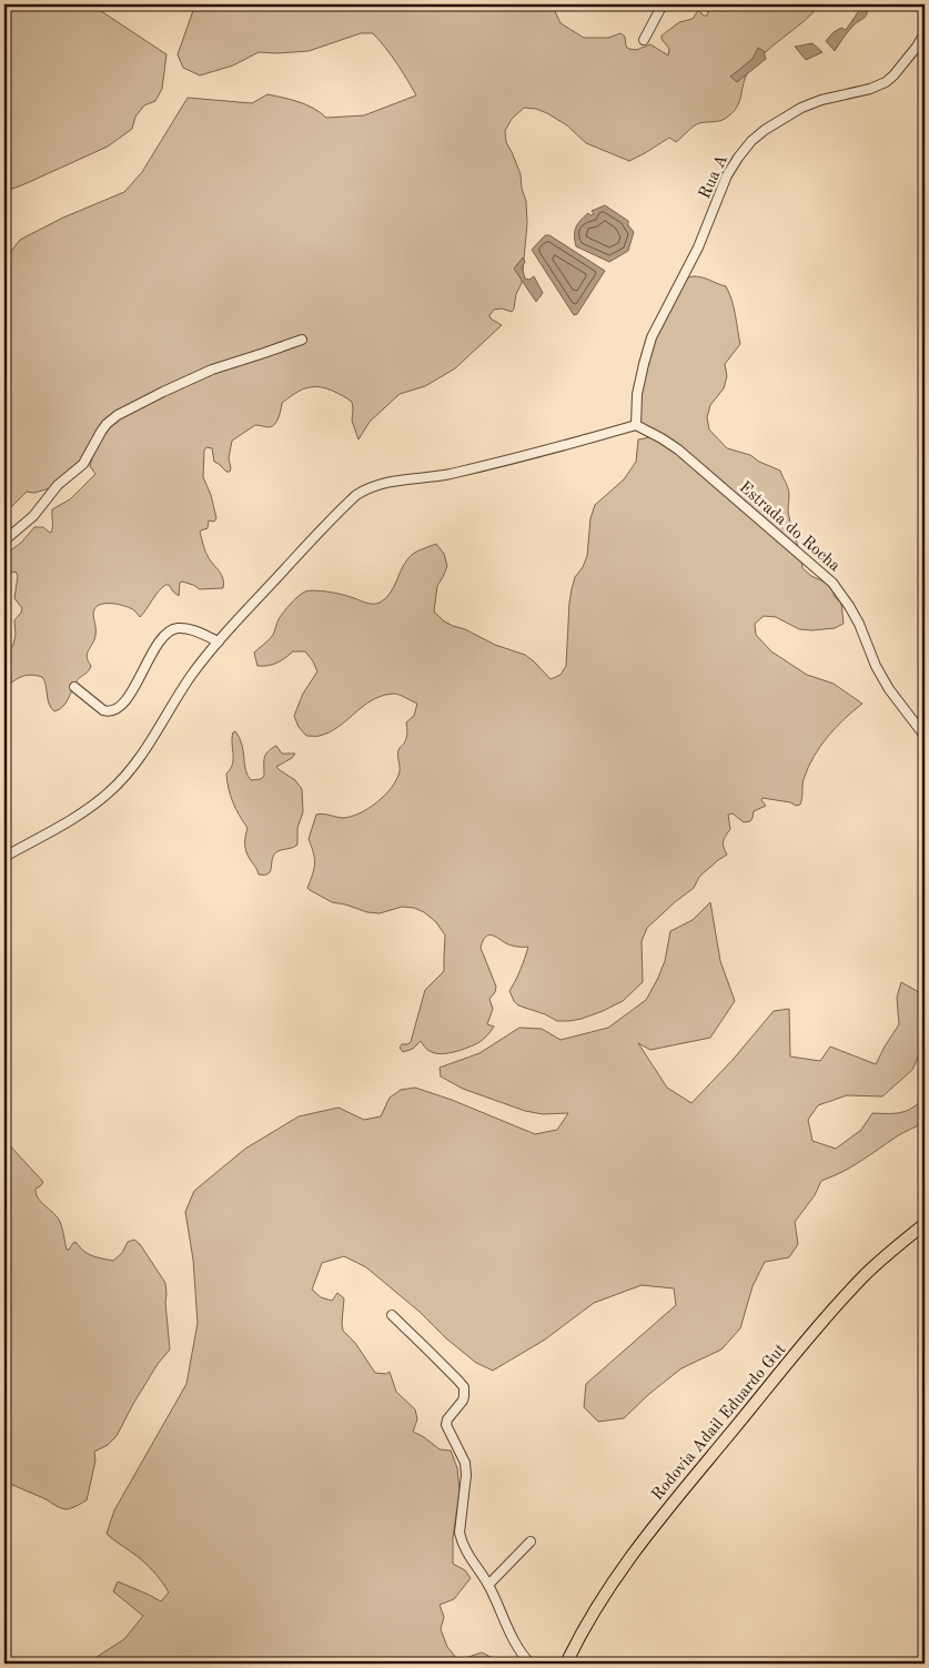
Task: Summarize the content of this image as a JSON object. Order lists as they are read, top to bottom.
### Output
{
  "streets": {
    "main road": ["Rodovia Adail Eduardo Gut"],
    "street": ["Rua A", "Estrada do Rocha"]
  },
  "crossings": [
    ["Rua A", "Estrada do Rocha"]
  ]
}
